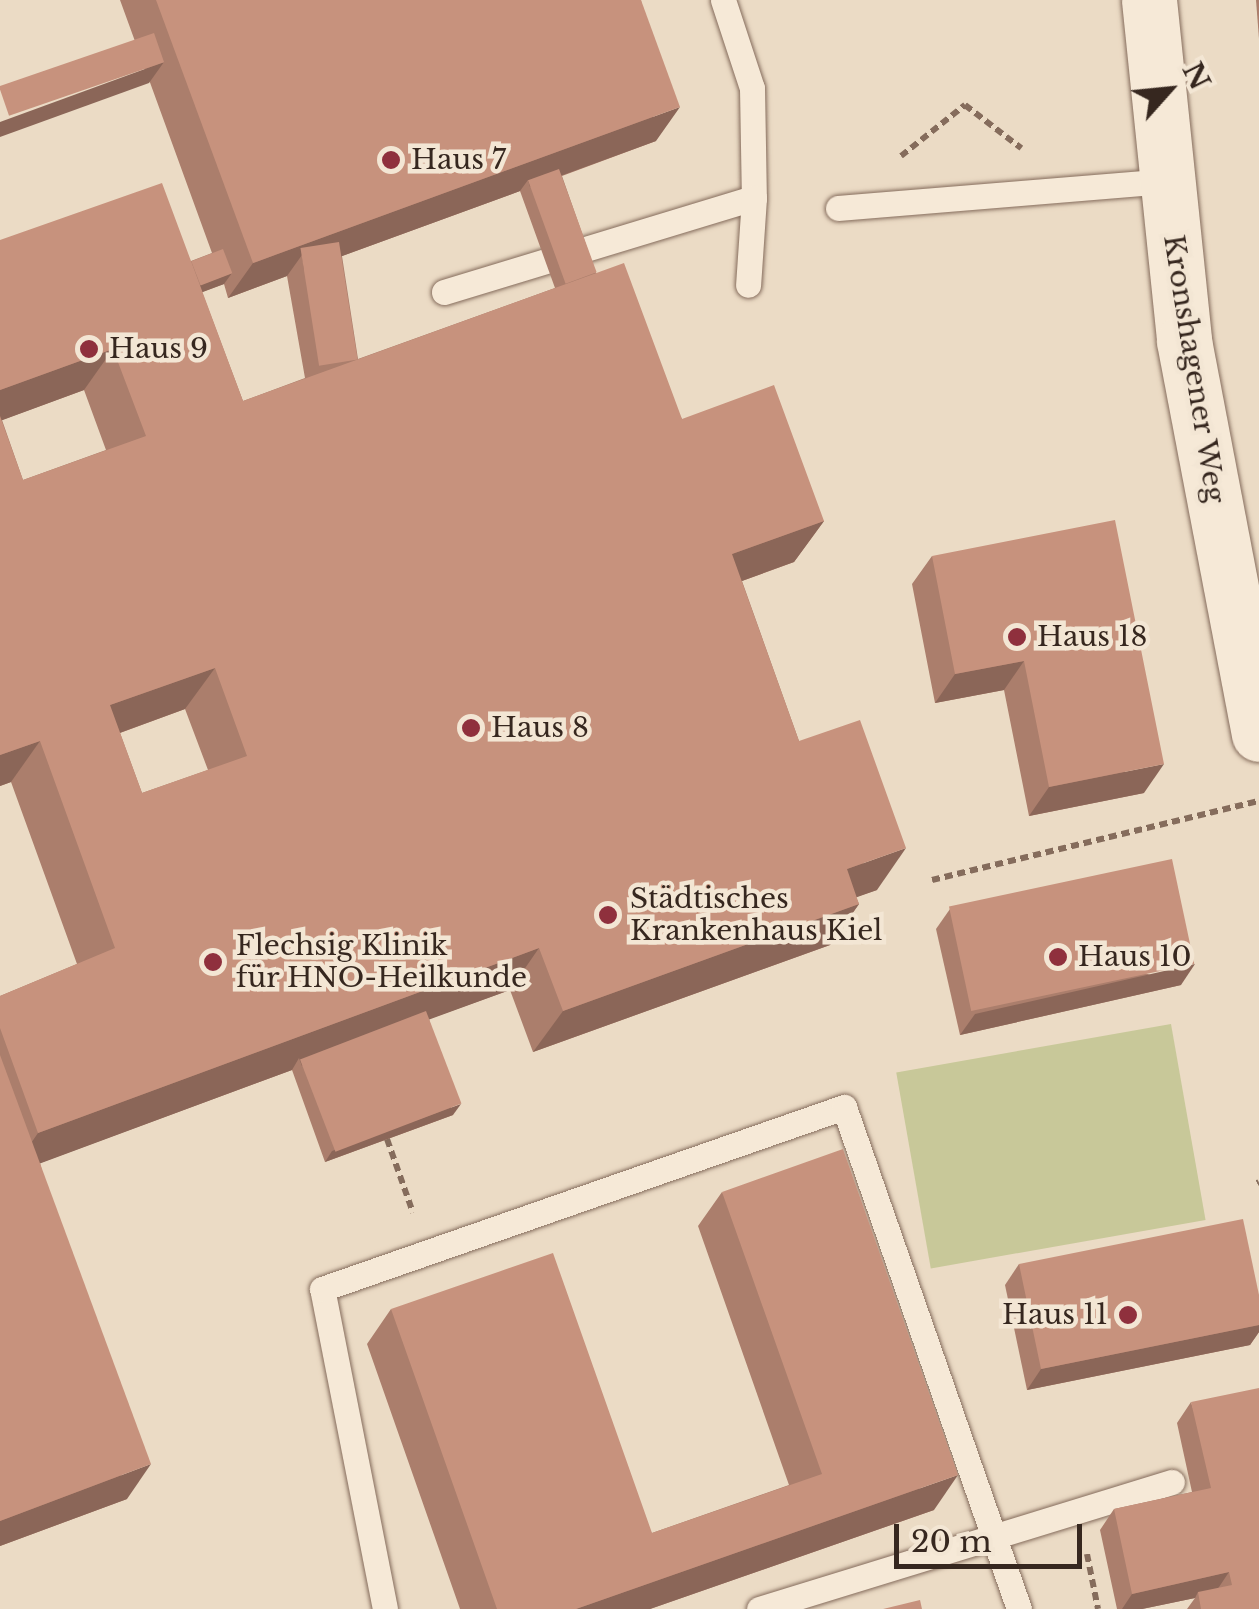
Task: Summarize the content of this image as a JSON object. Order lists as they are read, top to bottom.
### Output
{
  "streets": {
    "main road": ["Kronshagener Weg"]
  },
  "places": [
    "Haus 7",
    "Haus 9",
    "Haus 18",
    "Haus 8",
    "Städtisches Krankenhaus Kiel",
    "Haus 10",
    "Flechsig Klinik für HNO-Heilkunde",
    "Haus 11"
  ],
  "scale_bar": "20 m",
  "north": "top right"
}
